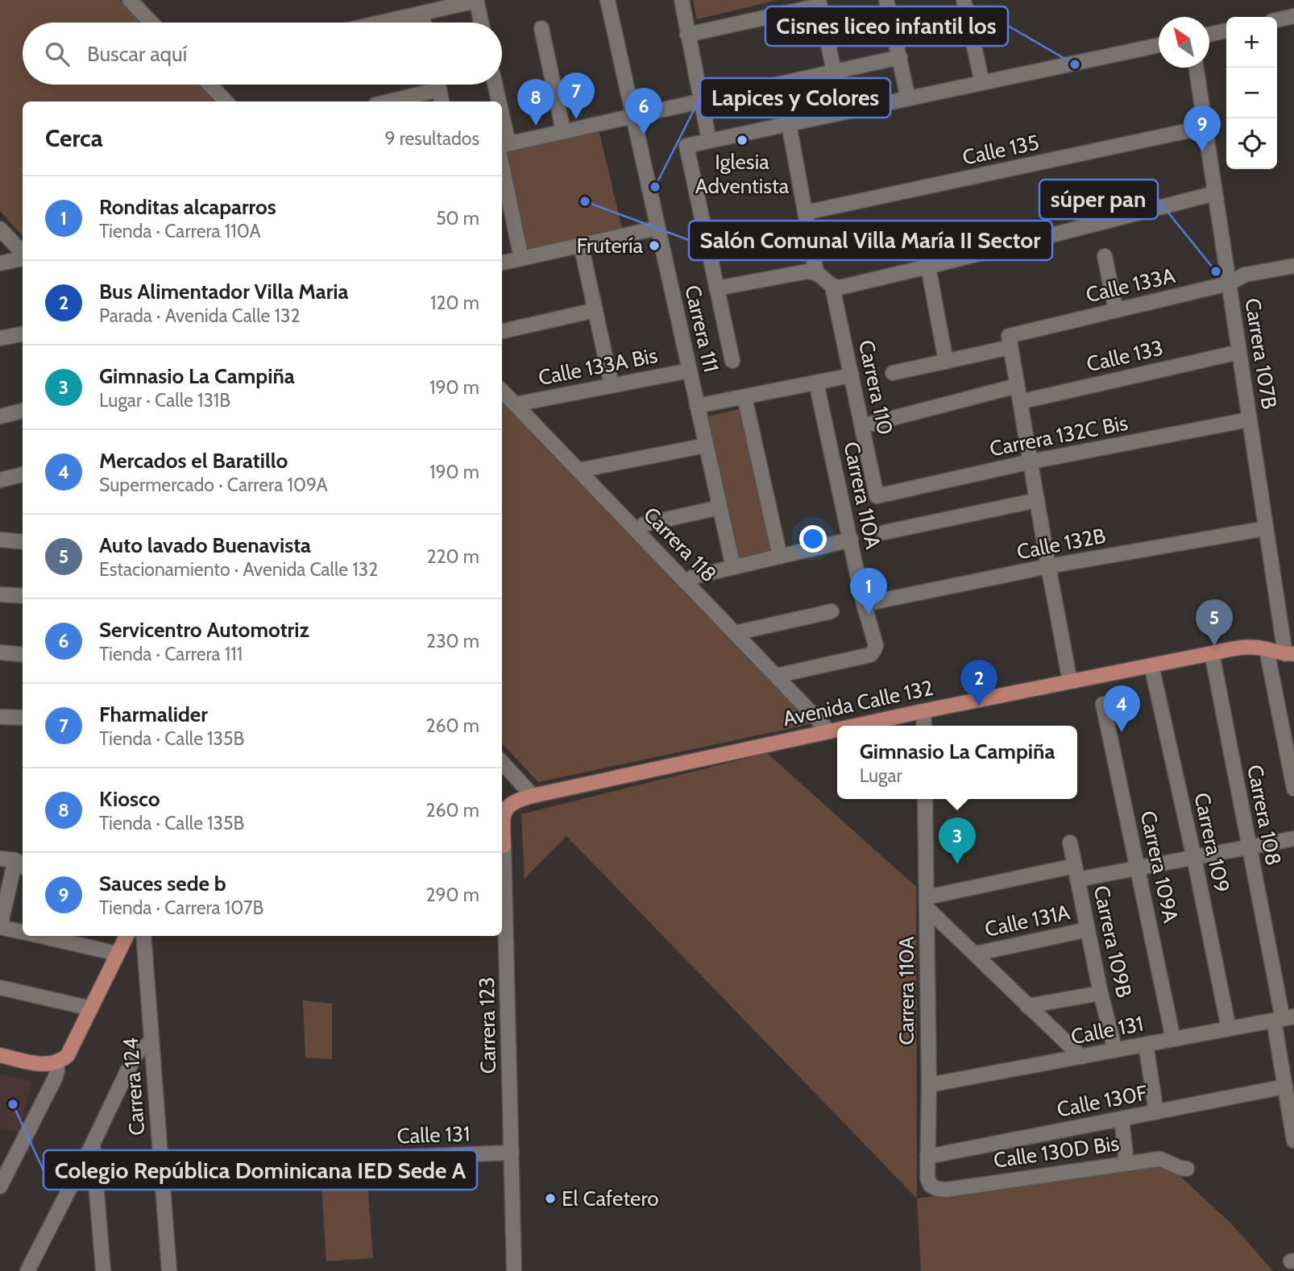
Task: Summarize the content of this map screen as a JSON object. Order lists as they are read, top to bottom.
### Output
{
  "streets": {
    "main road": ["Avenida Calle 132", "Carrera 123"],
    "street": [
      "Calle 135",
      "Calle 133A",
      "Carrera 111",
      "Carrera 107B",
      "Calle 133",
      "Calle 133A Bis",
      "Carrera 110",
      "Carrera 132C Bis",
      "Carrera 110A",
      "Calle 132B",
      "Carrera 118",
      "Carrera 108",
      "Carrera 109",
      "Carrera 109A",
      "Calle 131A",
      "Carrera 109B",
      "Calle 131",
      "Carrera 124",
      "Calle 130F",
      "Calle 130D Bis"
    ]
  },
  "crossings": [
    ["Calle 135", "Carrera 107B"],
    ["Calle 133A", "Carrera 107B"],
    ["Carrera 111", "Calle 133A Bis"],
    ["Carrera 107B", "Calle 133"],
    ["Carrera 107B", "Carrera 132C Bis"],
    ["Carrera 107B", "Calle 132B"],
    ["Carrera 107B", "Avenida Calle 132"],
    ["Calle 133A Bis", "Carrera 118"],
    ["Carrera 110", "Carrera 132C Bis"],
    ["Carrera 110A", "Calle 132B"],
    ["Carrera 110A", "Carrera 118"],
    ["Carrera 110A", "Calle 131"],
    ["Carrera 110A", "Calle 130F"],
    ["Carrera 110A", "Calle 130D Bis"],
    ["Carrera 118", "Avenida Calle 132"],
    ["Avenida Calle 132", "Carrera 108"],
    ["Avenida Calle 132", "Carrera 109"],
    ["Avenida Calle 132", "Carrera 123"],
    ["Carrera 108", "Calle 131"],
    ["Carrera 108", "Calle 130F"],
    ["Carrera 109", "Calle 131"],
    ["Carrera 109A", "Calle 131"],
    ["Calle 131A", "Carrera 109B"],
    ["Carrera 109B", "Calle 131"],
    ["Carrera 123", "Calle 131"]
  ],
  "places": [
    "Cisnes liceo infantil los",
    "Iglesia Adventista",
    "Lapices y Colores",
    "Salón Comunal Villa María II Sector",
    "Frutería",
    "súper pan",
    "Colegio República Dominicana IED Sede A",
    "El Cafetero"
  ],
  "north": "top left",
  "page": {
    "map_buttons": ["+", "−"],
    "search": "Buscar aquí",
    "pins": [
      "7",
      "8",
      "6",
      "9",
      "1",
      "5",
      "2",
      "4",
      "3"
    ],
    "heading": ["Cerca", "9 resultados"],
    "list": [
      {
        "mark": "1",
        "name": "Ronditas alcaparros",
        "note": "Tienda · Carrera 110A",
        "value": "50 m"
      },
      {
        "mark": "2",
        "name": "Bus Alimentador Villa Maria",
        "note": "Parada · Avenida Calle 132",
        "value": "120 m"
      },
      {
        "mark": "3",
        "name": "Gimnasio La Campiña",
        "note": "Lugar · Calle 131B",
        "value": "190 m"
      },
      {
        "mark": "4",
        "name": "Mercados el Baratillo",
        "note": "Supermercado · Carrera 109A",
        "value": "190 m"
      },
      {
        "mark": "5",
        "name": "Auto lavado Buenavista",
        "note": "Estacionamiento · Avenida Calle 132",
        "value": "220 m"
      },
      {
        "mark": "6",
        "name": "Servicentro Automotriz",
        "note": "Tienda · Carrera 111",
        "value": "230 m"
      },
      {
        "mark": "7",
        "name": "Fharmalider",
        "note": "Tienda · Calle 135B",
        "value": "260 m"
      },
      {
        "mark": "8",
        "name": "Kiosco",
        "note": "Tienda · Calle 135B",
        "value": "260 m"
      },
      {
        "mark": "9",
        "name": "Sauces sede b",
        "note": "Tienda · Carrera 107B",
        "value": "290 m"
      }
    ],
    "popup": ["Gimnasio La Campiña", "Lugar"]
  }
}
